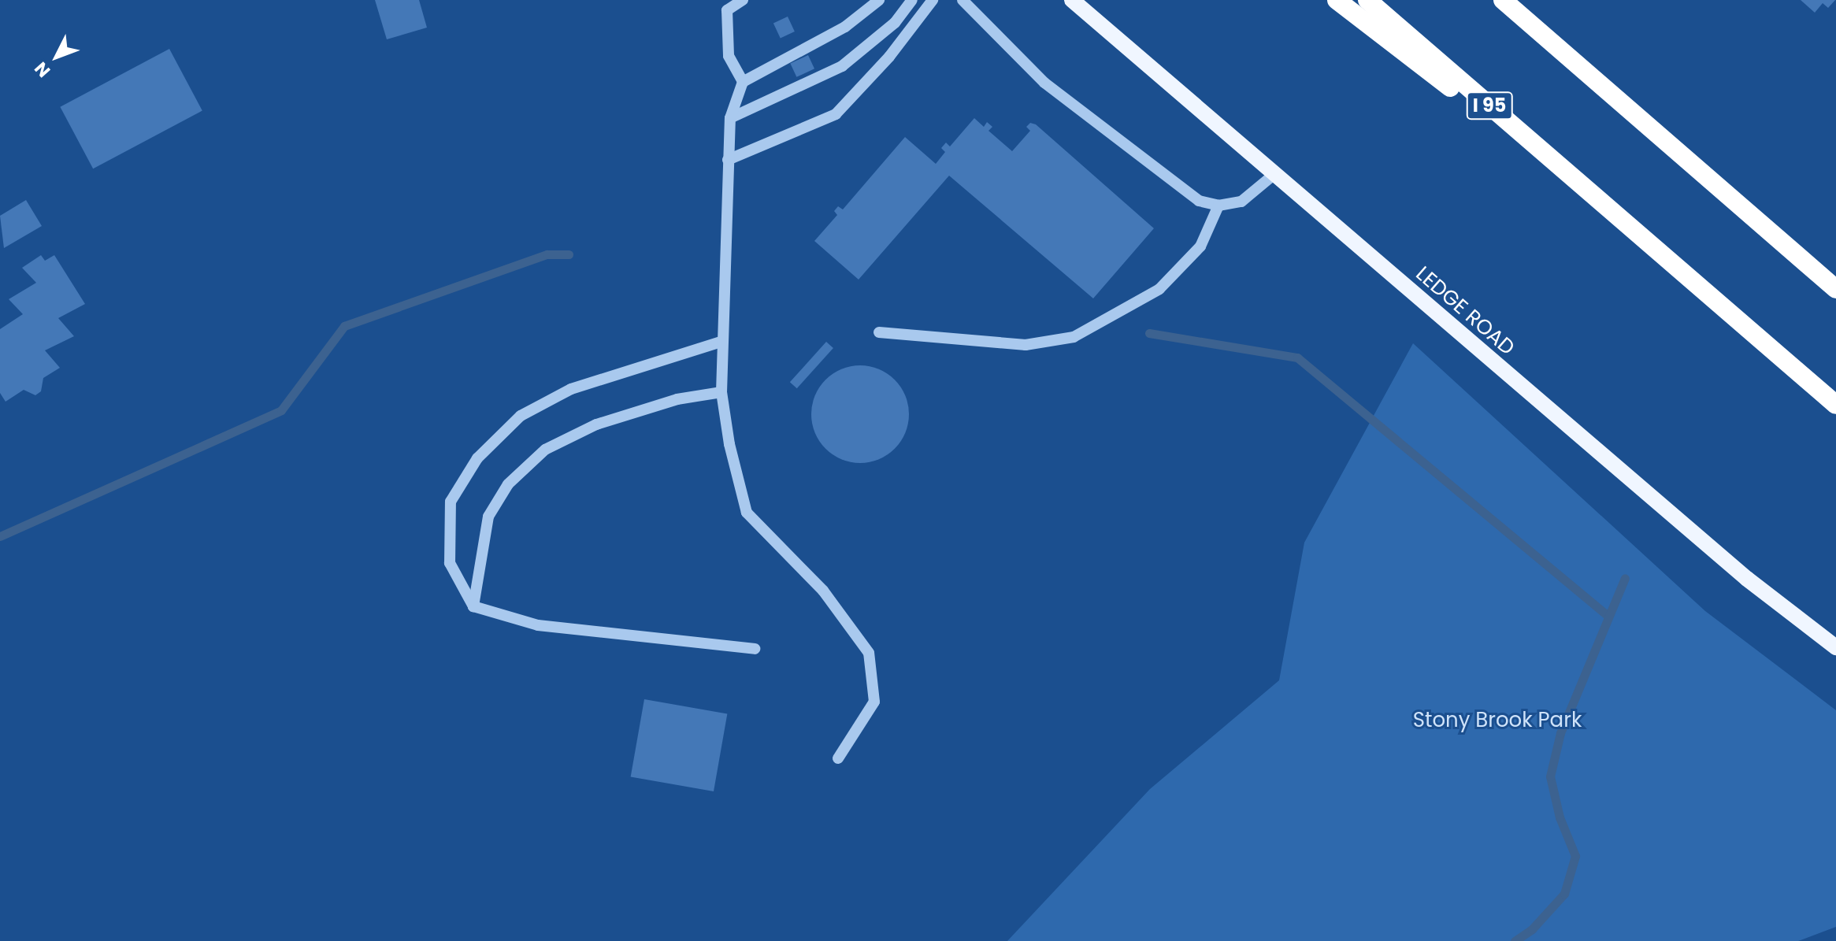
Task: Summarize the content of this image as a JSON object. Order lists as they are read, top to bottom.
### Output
{
  "streets": {
    "highway": ["I 95"],
    "main road": ["LEDGE ROAD"]
  },
  "parks": ["Stony Brook Park"],
  "north": "bottom left"
}
